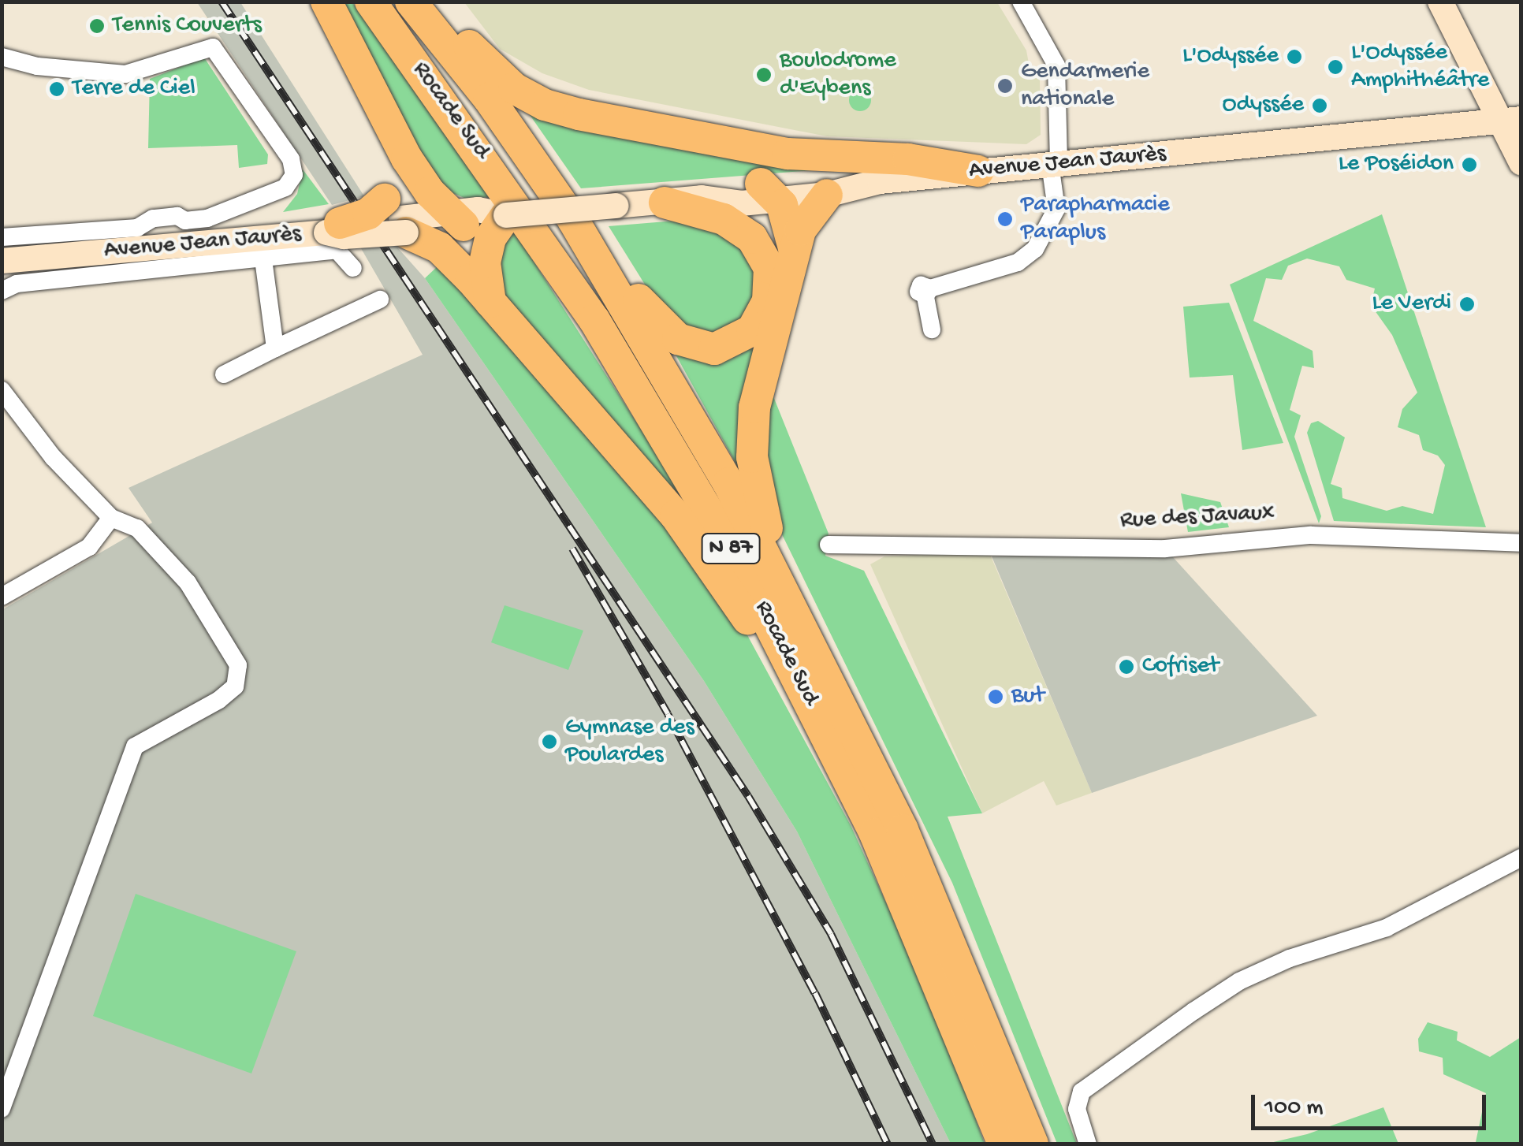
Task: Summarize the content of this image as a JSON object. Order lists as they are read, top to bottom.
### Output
{
  "streets": {
    "highway": ["Rocade Sud", "N 87"],
    "main road": ["Avenue Jean Jaurès"],
    "street": ["Rue des Javaux"]
  },
  "crossings": [
    ["Rocade Sud", "N 87"]
  ],
  "places": [
    "Tennis Couverts",
    "L'Odyssée",
    "L'Odyssée Amphithéâtre",
    "Boulodrome d'Eybens",
    "Gendarmerie nationale",
    "Terre de Ciel",
    "Odyssée",
    "Le Poséidon",
    "Parapharmacie Paraplus",
    "Le Verdi",
    "Cofriset",
    "But",
    "Gymnase des Poulardes"
  ],
  "scale_bar": "100 m"
}
